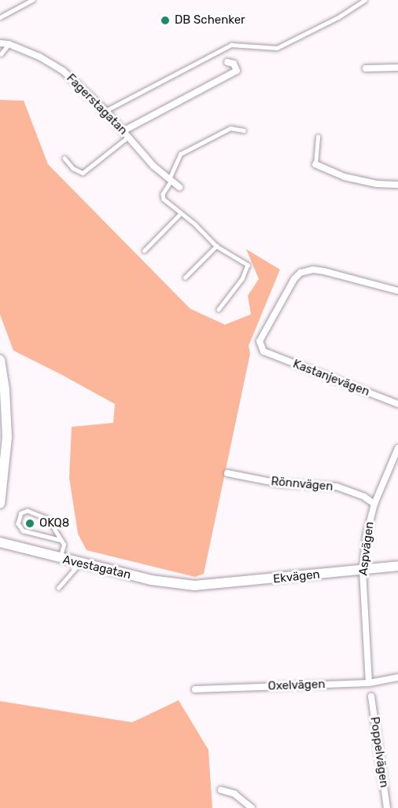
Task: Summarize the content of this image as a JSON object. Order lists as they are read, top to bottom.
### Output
{
  "streets": {
    "street": [
      "Fagerstagatan",
      "Kastanjevägen",
      "Rönnvägen",
      "Aspvägen",
      "Avestagatan",
      "Ekvägen",
      "Oxelvägen",
      "Poppelvägen"
    ]
  },
  "crossings": [
    ["Rönnvägen", "Aspvägen"],
    ["Aspvägen", "Ekvägen"],
    ["Aspvägen", "Oxelvägen"],
    ["Avestagatan", "Ekvägen"]
  ],
  "places": ["DB Schenker", "OKQ8"]
}
